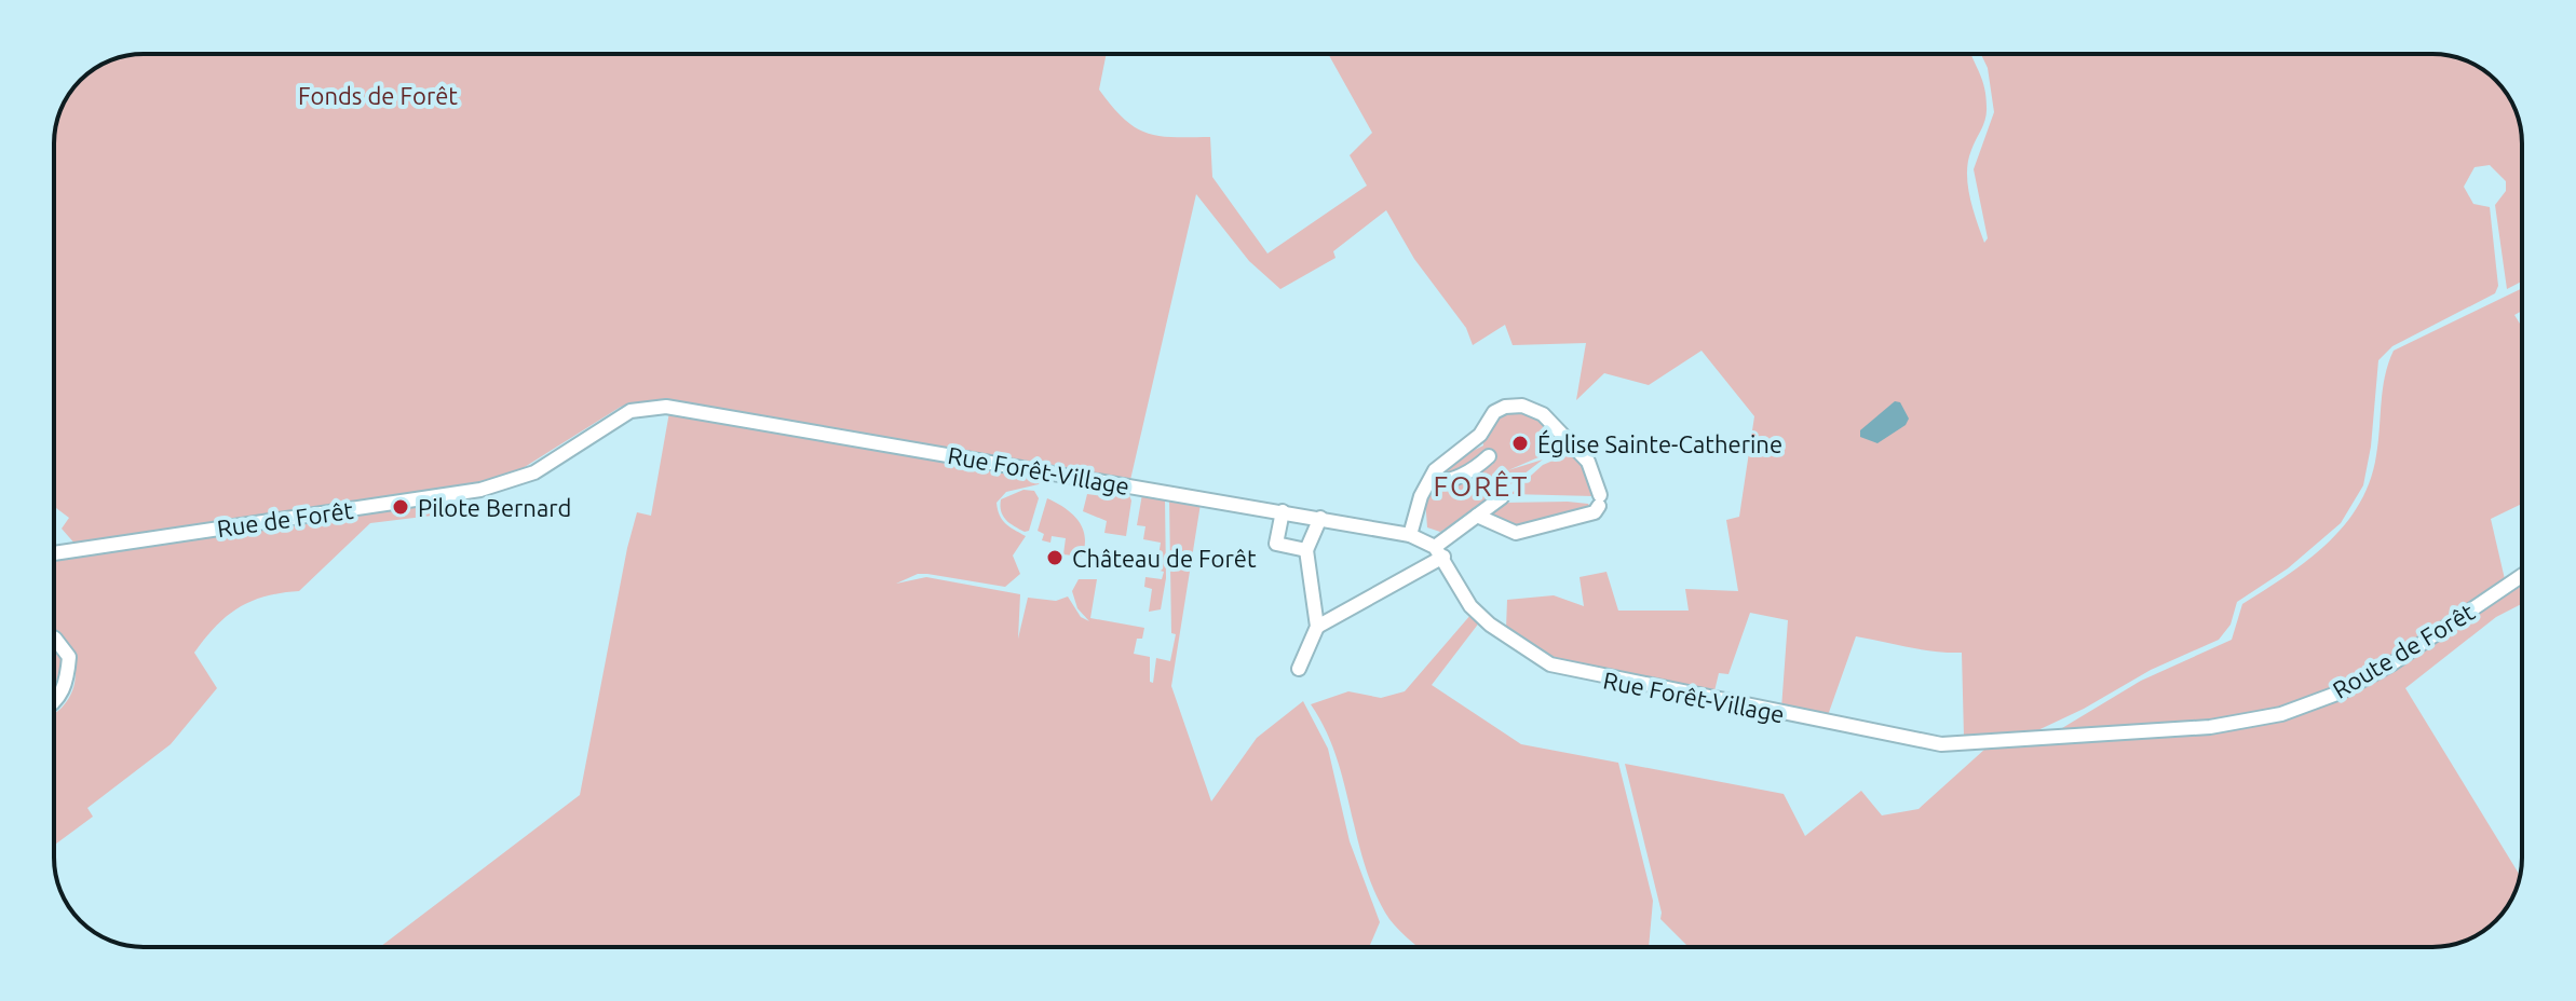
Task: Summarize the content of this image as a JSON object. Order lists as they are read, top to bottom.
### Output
{
  "streets": {
    "street": ["Rue Forêt-Village", "Rue de Forêt", "Route de Forêt"]
  },
  "crossings": [
    ["Rue Forêt-Village", "Rue de Forêt"],
    ["Rue Forêt-Village", "Route de Forêt"]
  ],
  "districts": ["FORÊT"],
  "parks": ["Fonds de Forêt"],
  "places": ["Église Sainte-Catherine", "Pilote Bernard", "Château de Forêt"]
}
